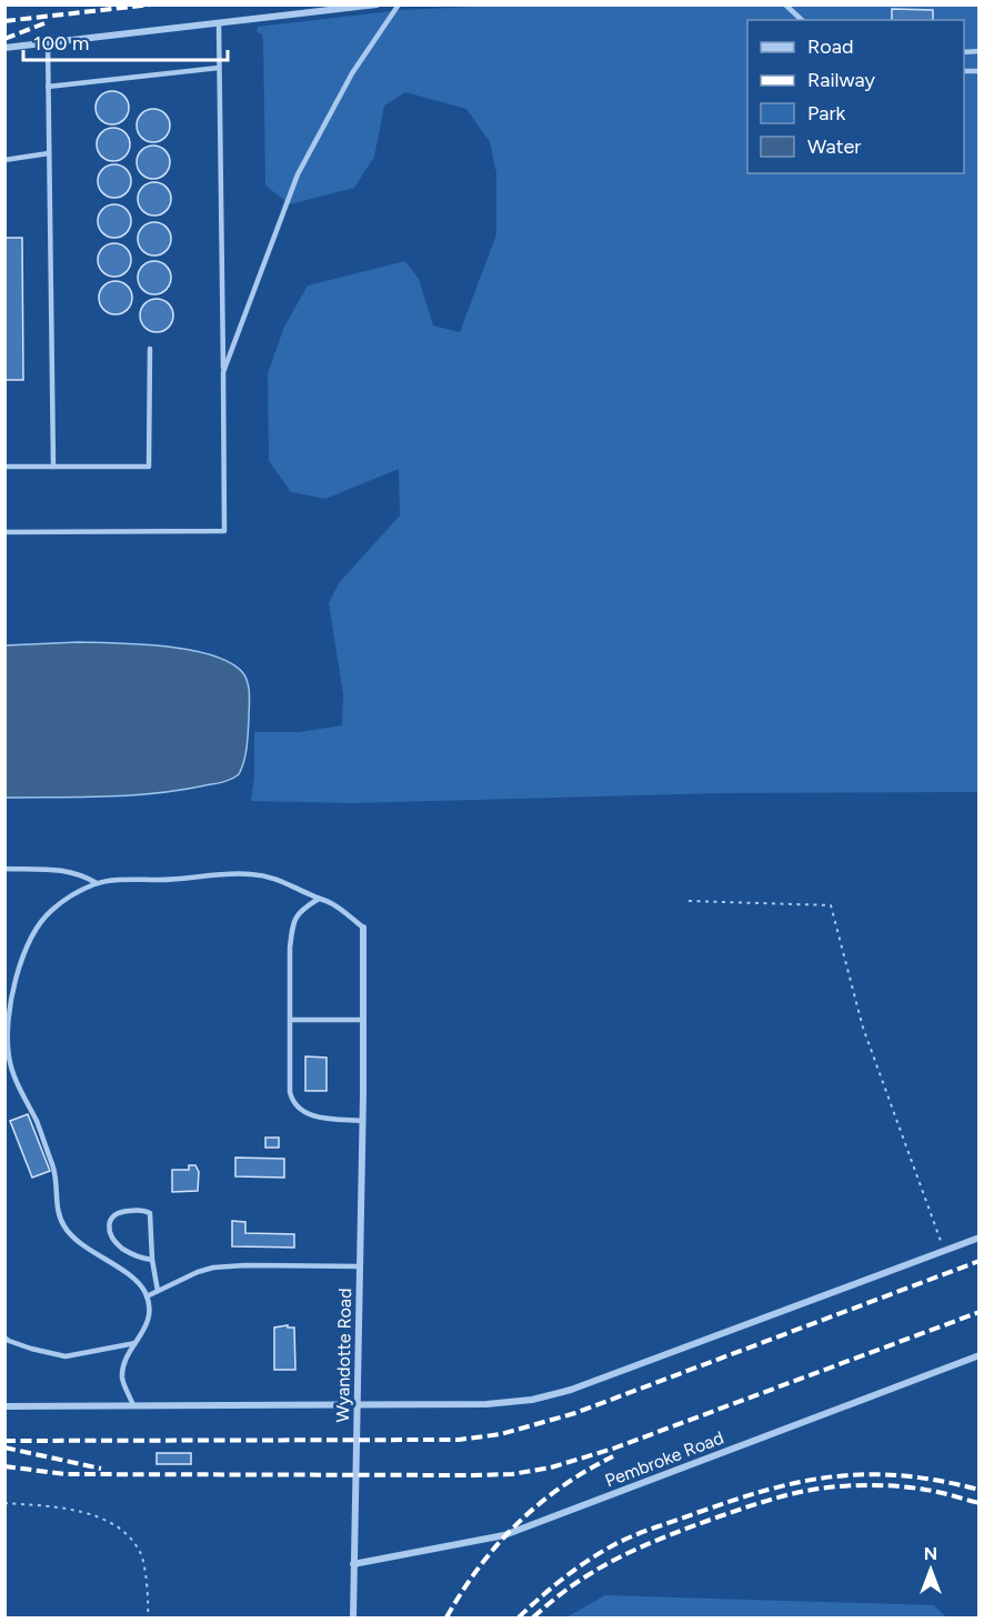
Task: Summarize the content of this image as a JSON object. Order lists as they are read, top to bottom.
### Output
{
  "streets": {
    "street": ["Wyandotte Road", "Pembroke Road"]
  },
  "crossings": [
    ["Wyandotte Road", "Pembroke Road"]
  ],
  "legend": [
    "Road",
    "Railway",
    "Park",
    "Water"
  ],
  "scale_bar": "100 m",
  "north": "top"
}
